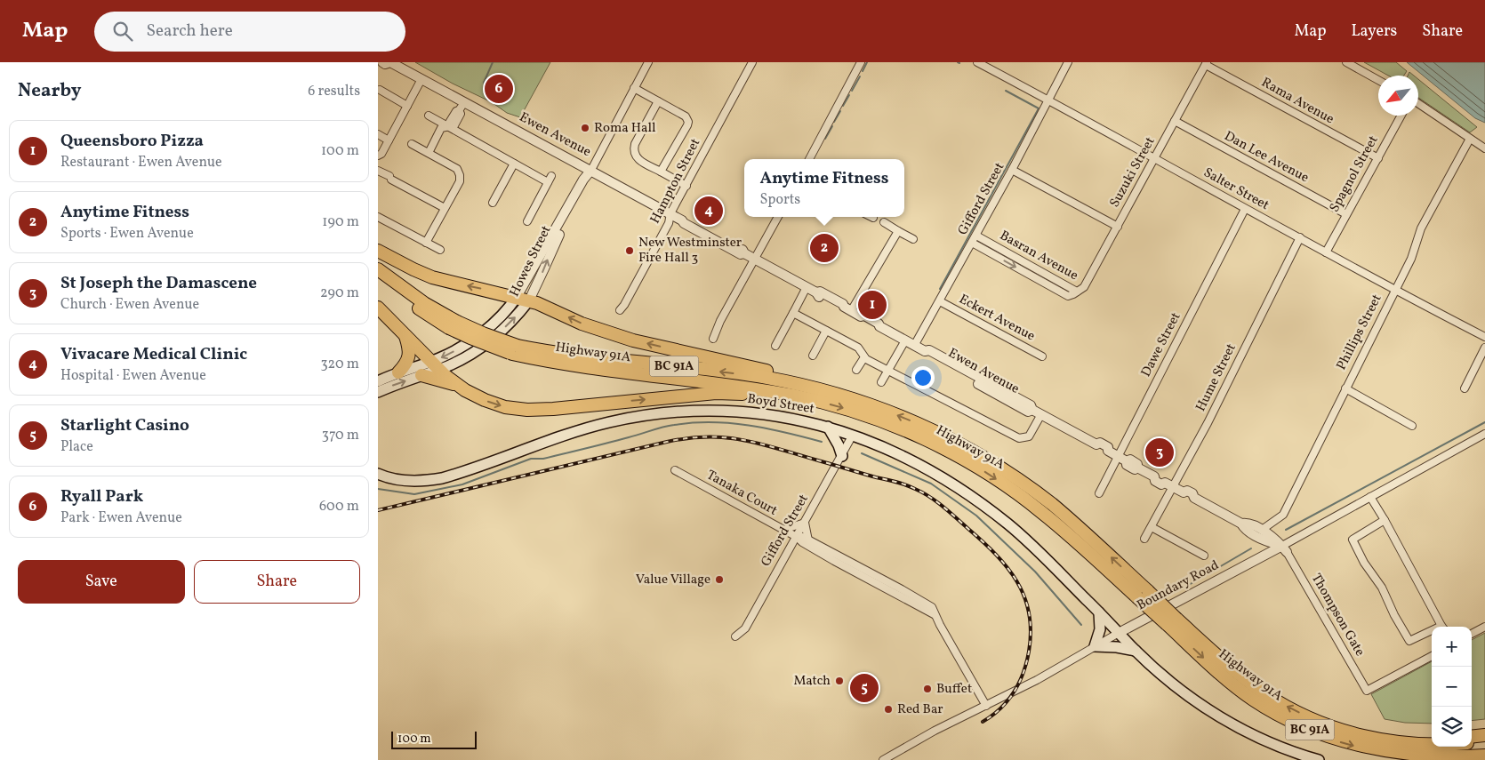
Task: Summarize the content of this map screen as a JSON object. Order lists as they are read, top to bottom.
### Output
{
  "streets": {
    "highway": ["Highway 91A", "BC 91A"],
    "main road": ["Howes Street", "Boyd Street"],
    "street": [
      "Rama Avenue",
      "Ewen Avenue",
      "Dan Lee Avenue",
      "Suzuki Street",
      "Spagnol Street",
      "Hampton Street",
      "Salter Street",
      "Gifford Street",
      "Basran Avenue",
      "Eckert Avenue",
      "Phillips Street",
      "Dawe Street",
      "Hume Street",
      "Tanaka Court",
      "Boundary Road",
      "Thompson Gate"
    ]
  },
  "crossings": [
    ["Rama Avenue", "Suzuki Street"],
    ["Rama Avenue", "Spagnol Street"],
    ["Ewen Avenue", "Hampton Street"],
    ["Ewen Avenue", "Gifford Street"],
    ["Ewen Avenue", "Howes Street"],
    ["Ewen Avenue", "Phillips Street"],
    ["Ewen Avenue", "Dawe Street"],
    ["Ewen Avenue", "Hume Street"],
    ["Ewen Avenue", "Boundary Road"],
    ["Ewen Avenue", "Thompson Gate"],
    ["Dan Lee Avenue", "Suzuki Street"],
    ["Dan Lee Avenue", "Spagnol Street"],
    ["Suzuki Street", "Salter Street"],
    ["Suzuki Street", "Basran Avenue"],
    ["Spagnol Street", "Salter Street"],
    ["Salter Street", "Gifford Street"],
    ["Salter Street", "Phillips Street"],
    ["Salter Street", "Dawe Street"],
    ["Salter Street", "Hume Street"],
    ["Gifford Street", "Basran Avenue"],
    ["Gifford Street", "Eckert Avenue"],
    ["Gifford Street", "Boyd Street"],
    ["Gifford Street", "Tanaka Court"],
    ["Boyd Street", "Boundary Road"],
    ["Boundary Road", "Thompson Gate"]
  ],
  "places": [
    "Roma Hall",
    "New Westminster Fire Hall 3",
    "Value Village",
    "Match",
    "Buffet",
    "Red Bar"
  ],
  "scale_bar": "100 m",
  "north": "bottom left",
  "page": {
    "header": "Map",
    "search": "Search here",
    "nav": ["Map", "Layers", "Share"],
    "heading": ["Nearby", "6 results"],
    "pins": [
      "6",
      "4",
      "2",
      "1",
      "3",
      "5"
    ],
    "list": [
      {
        "mark": "1",
        "name": "Queensboro Pizza",
        "note": "Restaurant · Ewen Avenue",
        "value": "100 m"
      },
      {
        "mark": "2",
        "name": "Anytime Fitness",
        "note": "Sports · Ewen Avenue",
        "value": "190 m"
      },
      {
        "mark": "3",
        "name": "St Joseph the Damascene",
        "note": "Church · Ewen Avenue",
        "value": "290 m"
      },
      {
        "mark": "4",
        "name": "Vivacare Medical Clinic",
        "note": "Hospital · Ewen Avenue",
        "value": "320 m"
      },
      {
        "mark": "5",
        "name": "Starlight Casino",
        "note": "Place",
        "value": "370 m"
      },
      {
        "mark": "6",
        "name": "Ryall Park",
        "note": "Park · Ewen Avenue",
        "value": "600 m"
      }
    ],
    "popup": ["Anytime Fitness", "Sports"],
    "buttons": ["Save", "Share"],
    "map_buttons": ["+", "−"],
    "scale": "100 m"
  }
}
